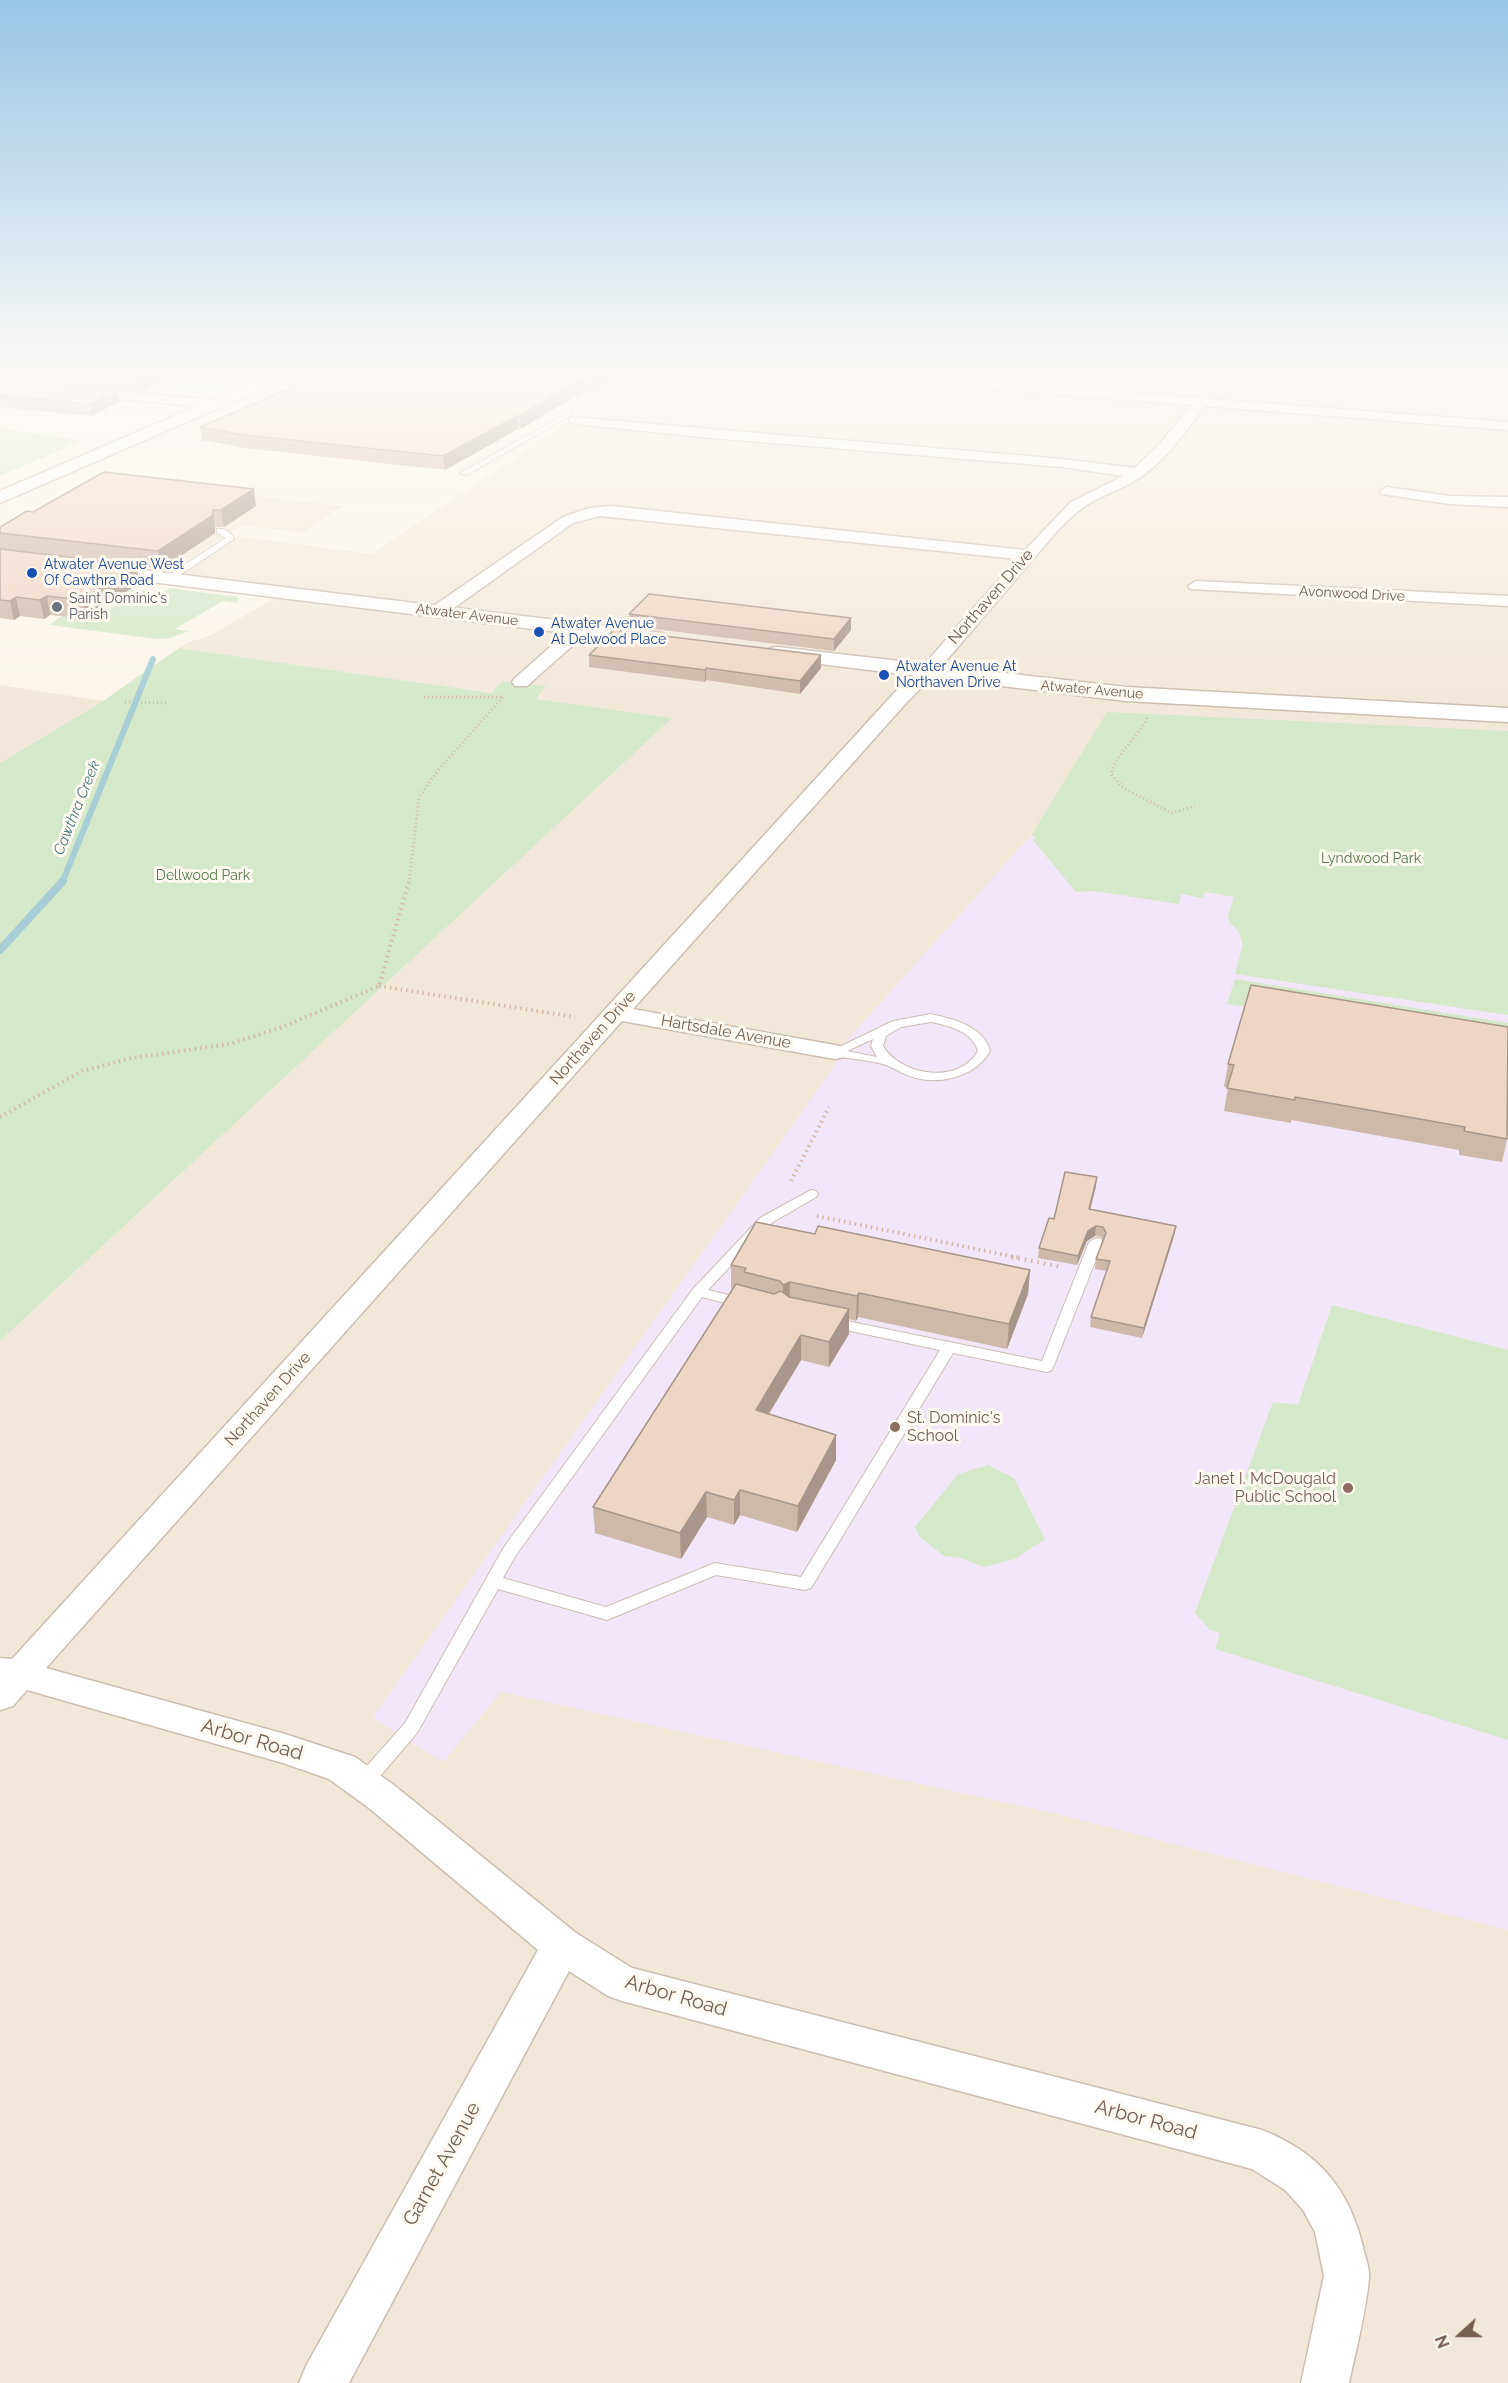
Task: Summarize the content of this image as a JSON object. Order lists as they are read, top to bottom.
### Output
{
  "streets": {
    "street": [
      "Avonwood Drive",
      "Northaven Drive",
      "Atwater Avenue",
      "Hartsdale Avenue",
      "Arbor Road",
      "Garnet Avenue"
    ]
  },
  "crossings": [
    ["Northaven Drive", "Atwater Avenue"],
    ["Northaven Drive", "Hartsdale Avenue"],
    ["Northaven Drive", "Arbor Road"],
    ["Arbor Road", "Garnet Avenue"]
  ],
  "water": ["Cawthra Creek"],
  "parks": ["Lyndwood Park", "Dellwood Park"],
  "places": [
    "Atwater Avenue West Of Cawthra Road",
    "Saint Dominic's Parish",
    "Atwater Avenue At Delwood Place",
    "Atwater Avenue At Northaven Drive",
    "St. Dominic's School",
    "Janet I. McDougald Public School"
  ],
  "north": "left"
}
